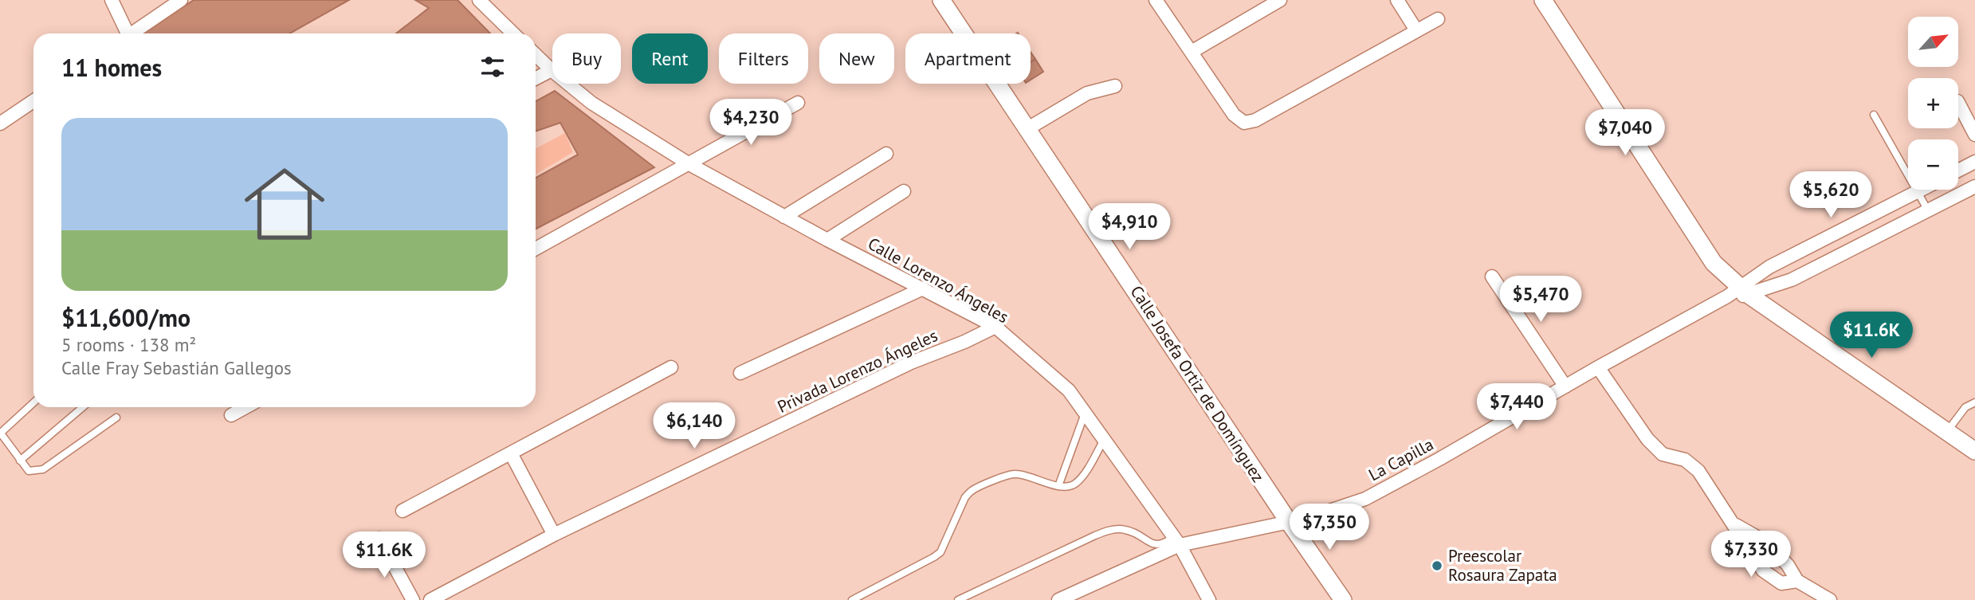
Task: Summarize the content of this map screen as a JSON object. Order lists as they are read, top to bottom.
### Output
{
  "streets": {
    "street": [
      "Calle Lorenzo Ángeles",
      "Privada Lorenzo Ángeles",
      "Calle Josefa Ortiz de Domínguez",
      "La Capilla"
    ]
  },
  "crossings": [
    ["Calle Lorenzo Ángeles", "Privada Lorenzo Ángeles"],
    ["Calle Josefa Ortiz de Domínguez", "La Capilla"]
  ],
  "places": ["Preescolar Rosaura Zapata"],
  "north": "top right",
  "page": {
    "map_buttons": ["+", "−"],
    "chip": [
      "Buy",
      "Rent",
      "Filters",
      "New",
      "Apartment"
    ],
    "heading": "11 homes",
    "price": [
      "$4,230",
      "$7,040",
      "$5,620",
      "$4,910",
      "$5,470",
      "$11.6K",
      "$7,440",
      "$6,140",
      "$7,350",
      "$7,330",
      "$11.6K"
    ],
    "list": [
      {
        "name": "$11,600/mo",
        "note": "5 rooms · 138 m² · Calle Fray Sebastián Gallegos"
      }
    ]
  }
}
